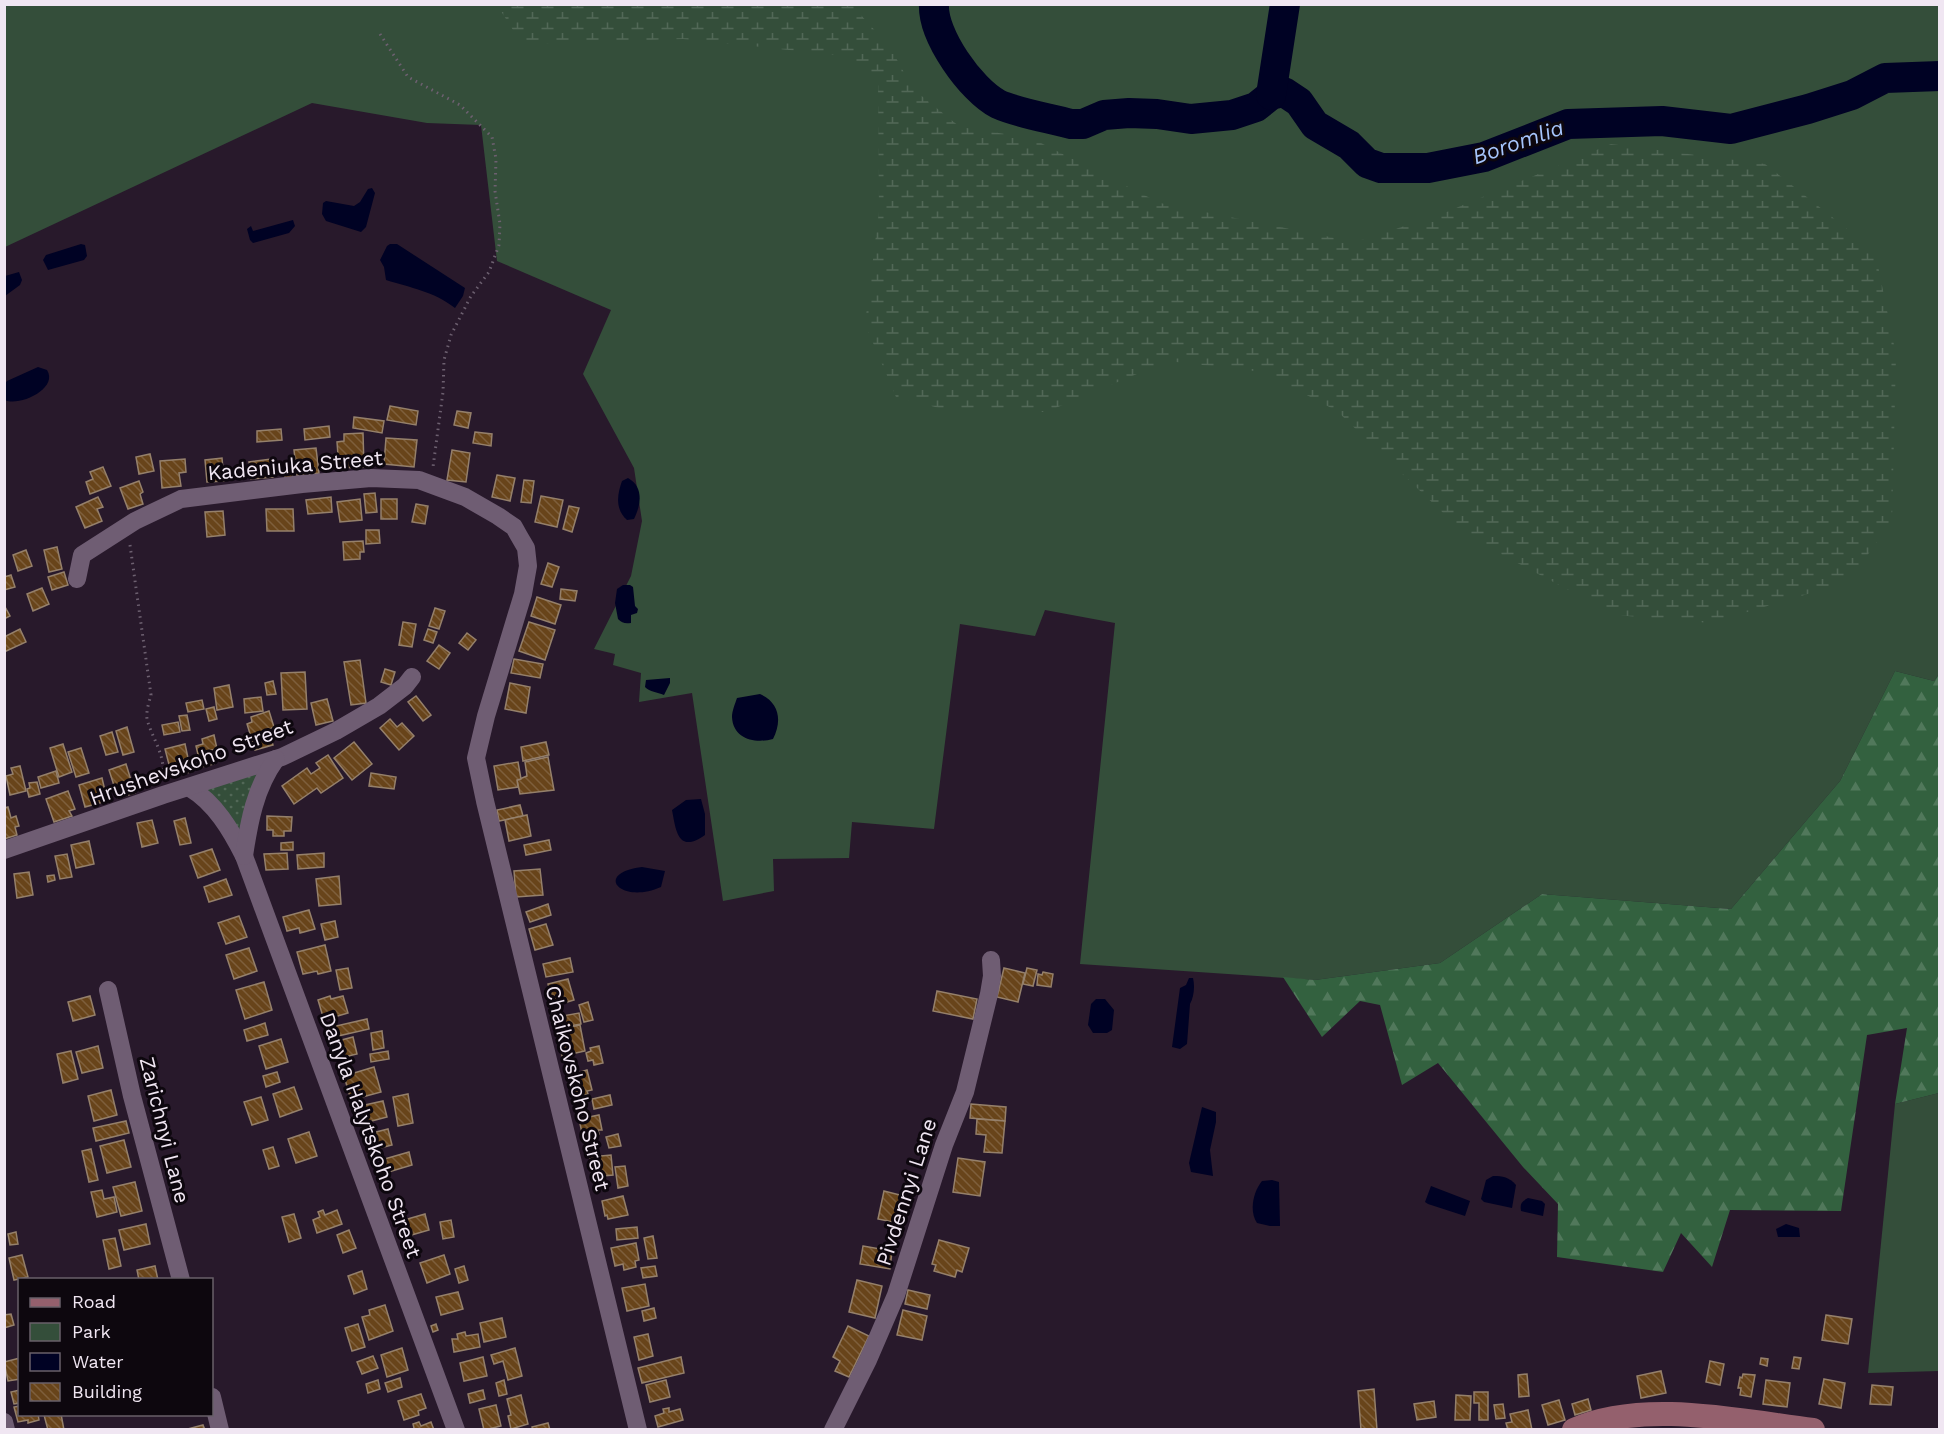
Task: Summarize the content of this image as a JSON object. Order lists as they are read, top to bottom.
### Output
{
  "streets": {
    "street": [
      "Kadeniuka Street",
      "Hrushevskoho Street",
      "Chaikovskoho Street",
      "Zarichnyi Lane",
      "Danylа Halytskoho Street",
      "Pivdennyi Lane"
    ]
  },
  "crossings": [
    ["Kadeniuka Street", "Chaikovskoho Street"],
    ["Hrushevskoho Street", "Danylа Halytskoho Street"]
  ],
  "water": ["Boromlia"],
  "legend": [
    "Road",
    "Park",
    "Water",
    "Building"
  ]
}
